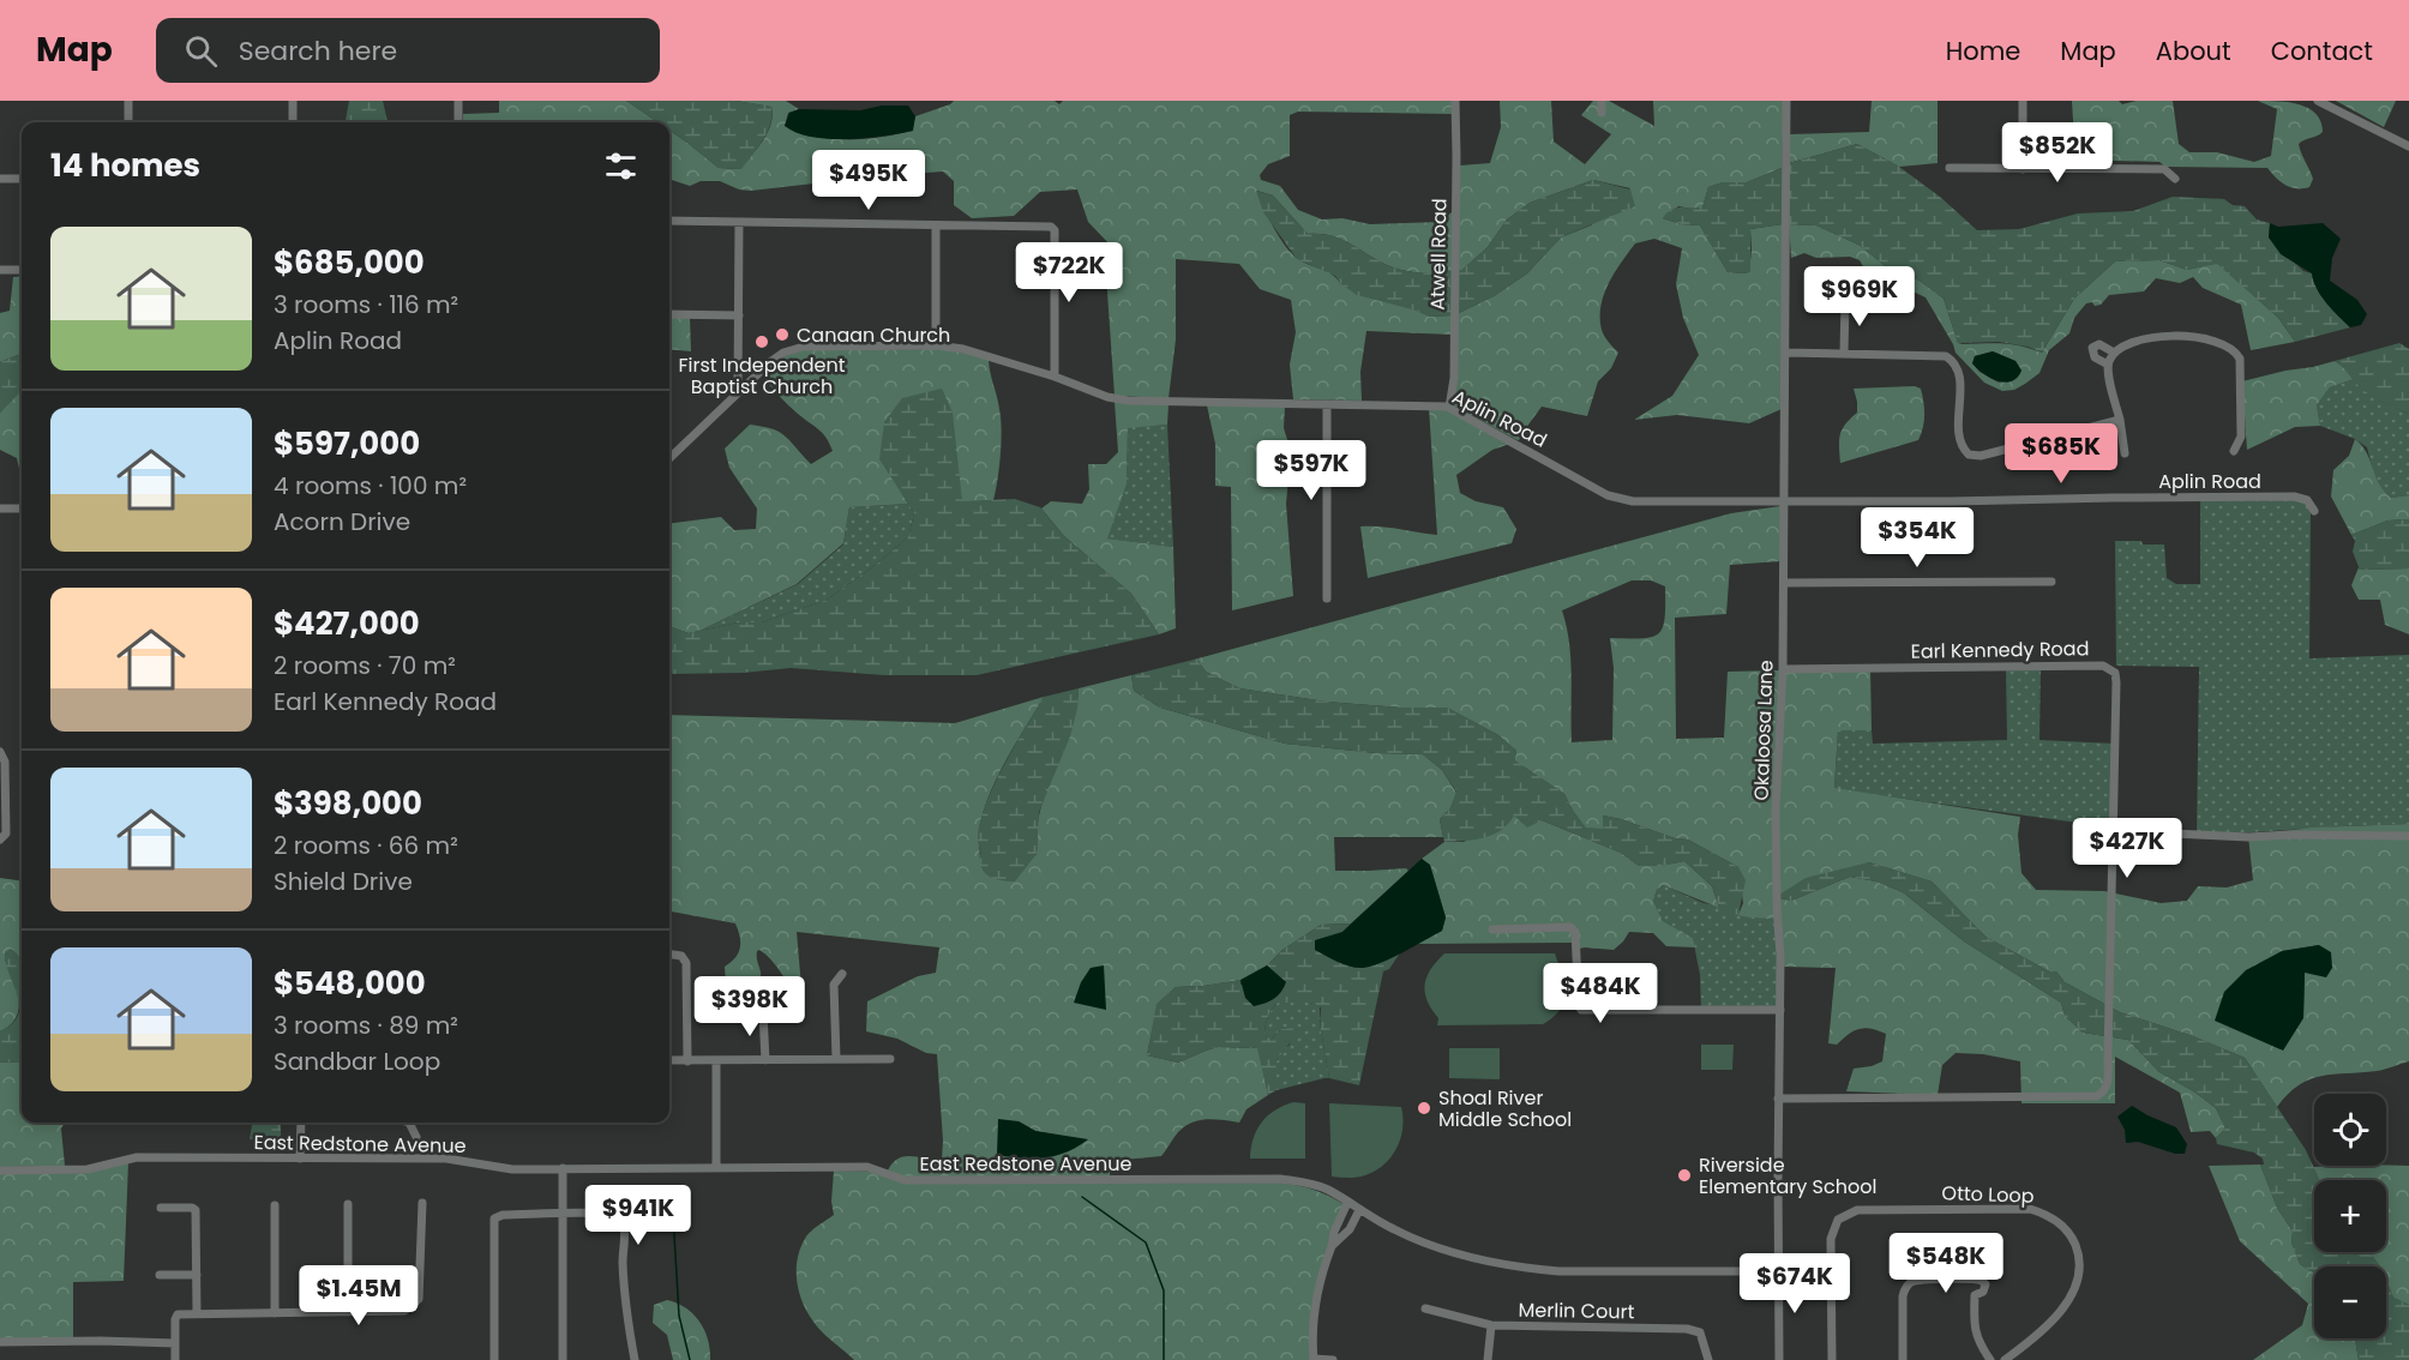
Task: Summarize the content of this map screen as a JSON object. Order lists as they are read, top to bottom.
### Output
{
  "streets": {
    "street": [
      "Atwell Road",
      "Aplin Road",
      "Earl Kennedy Road",
      "Okaloosa Lane",
      "East Redstone Avenue",
      "Otto Loop",
      "Merlin Court"
    ]
  },
  "crossings": [
    ["Atwell Road", "Aplin Road"],
    ["Aplin Road", "Okaloosa Lane"],
    ["Earl Kennedy Road", "Okaloosa Lane"],
    ["Okaloosa Lane", "East Redstone Avenue"],
    ["East Redstone Avenue", "Otto Loop"]
  ],
  "places": [
    "Canaan Church",
    "First Independent Baptist Church",
    "Shoal River Middle School",
    "Riverside Elementary School"
  ],
  "page": {
    "header": "Map",
    "search": "Search here",
    "nav": [
      "Home",
      "Map",
      "About",
      "Contact"
    ],
    "price": [
      "$852K",
      "$495K",
      "$722K",
      "$969K",
      "$685K",
      "$597K",
      "$354K",
      "$427K",
      "$484K",
      "$398K",
      "$941K",
      "$548K",
      "$674K",
      "$1.45M"
    ],
    "heading": "14 homes",
    "list": [
      {
        "name": "$685,000",
        "note": "3 rooms · 116 m² · Aplin Road"
      },
      {
        "name": "$597,000",
        "note": "4 rooms · 100 m² · Acorn Drive"
      },
      {
        "name": "$427,000",
        "note": "2 rooms · 70 m² · Earl Kennedy Road"
      },
      {
        "name": "$398,000",
        "note": "2 rooms · 66 m² · Shield Drive"
      },
      {
        "name": "$548,000",
        "note": "3 rooms · 89 m² · Sandbar Loop"
      }
    ],
    "map_buttons": ["+", "−"]
  }
}
